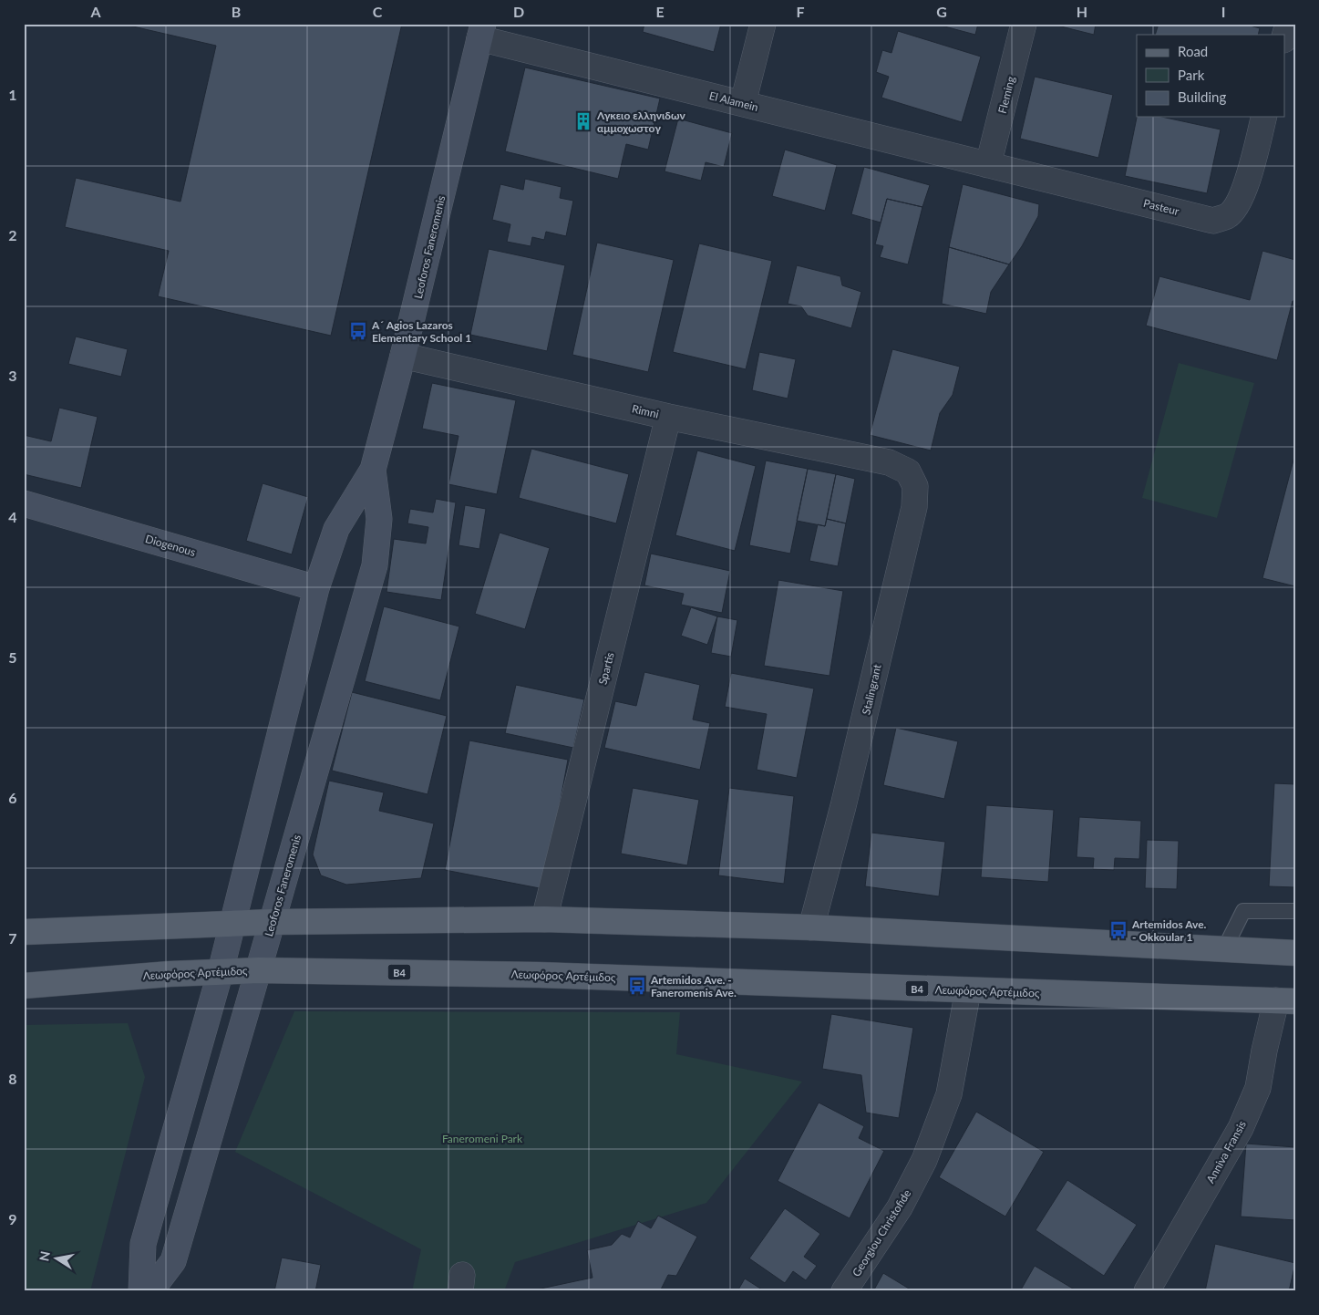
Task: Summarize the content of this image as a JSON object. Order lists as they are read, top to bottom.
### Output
{
  "streets": {
    "main road": ["B4", "Λεωφόρος Αρτέμιδος"],
    "street": [
      "Fleming",
      "El Alamein",
      "Pasteur",
      "Leoforos Faneromenis",
      "Rimni",
      "Diogenous",
      "Spartis",
      "Stalingrant",
      "Anniva Fransis",
      "Georgiou Christofide"
    ]
  },
  "crossings": [
    ["Fleming", "El Alamein"],
    ["Fleming", "Pasteur"],
    ["El Alamein", "Pasteur"],
    ["El Alamein", "Leoforos Faneromenis"],
    ["Leoforos Faneromenis", "Rimni"],
    ["Leoforos Faneromenis", "Diogenous"],
    ["Leoforos Faneromenis", "Λεωφόρος Αρτέμιδος"],
    ["Rimni", "Spartis"],
    ["Rimni", "Stalingrant"],
    ["Λεωφόρος Αρτέμιδος", "Anniva Fransis"],
    ["Λεωφόρος Αρτέμιδος", "Georgiou Christofide"]
  ],
  "parks": ["Faneromeni Park"],
  "places": {
    "building": ["Λγκειο ελληνιδων αμμοχωστογ"],
    "bus stop": ["A´ Agios Lazaros Elementary School 1", "Artemidos Ave. - Okkoular 1", "Artemidos Ave. - Faneromenis Ave."]
  },
  "legend": ["Road", "Park", "Building"],
  "north": "left",
  "grid": {
    "columns": [
      "A",
      "B",
      "C",
      "D",
      "E",
      "F",
      "G",
      "H",
      "I"
    ],
    "rows": [
      "1",
      "2",
      "3",
      "4",
      "5",
      "6",
      "7",
      "8",
      "9"
    ]
  }
}
